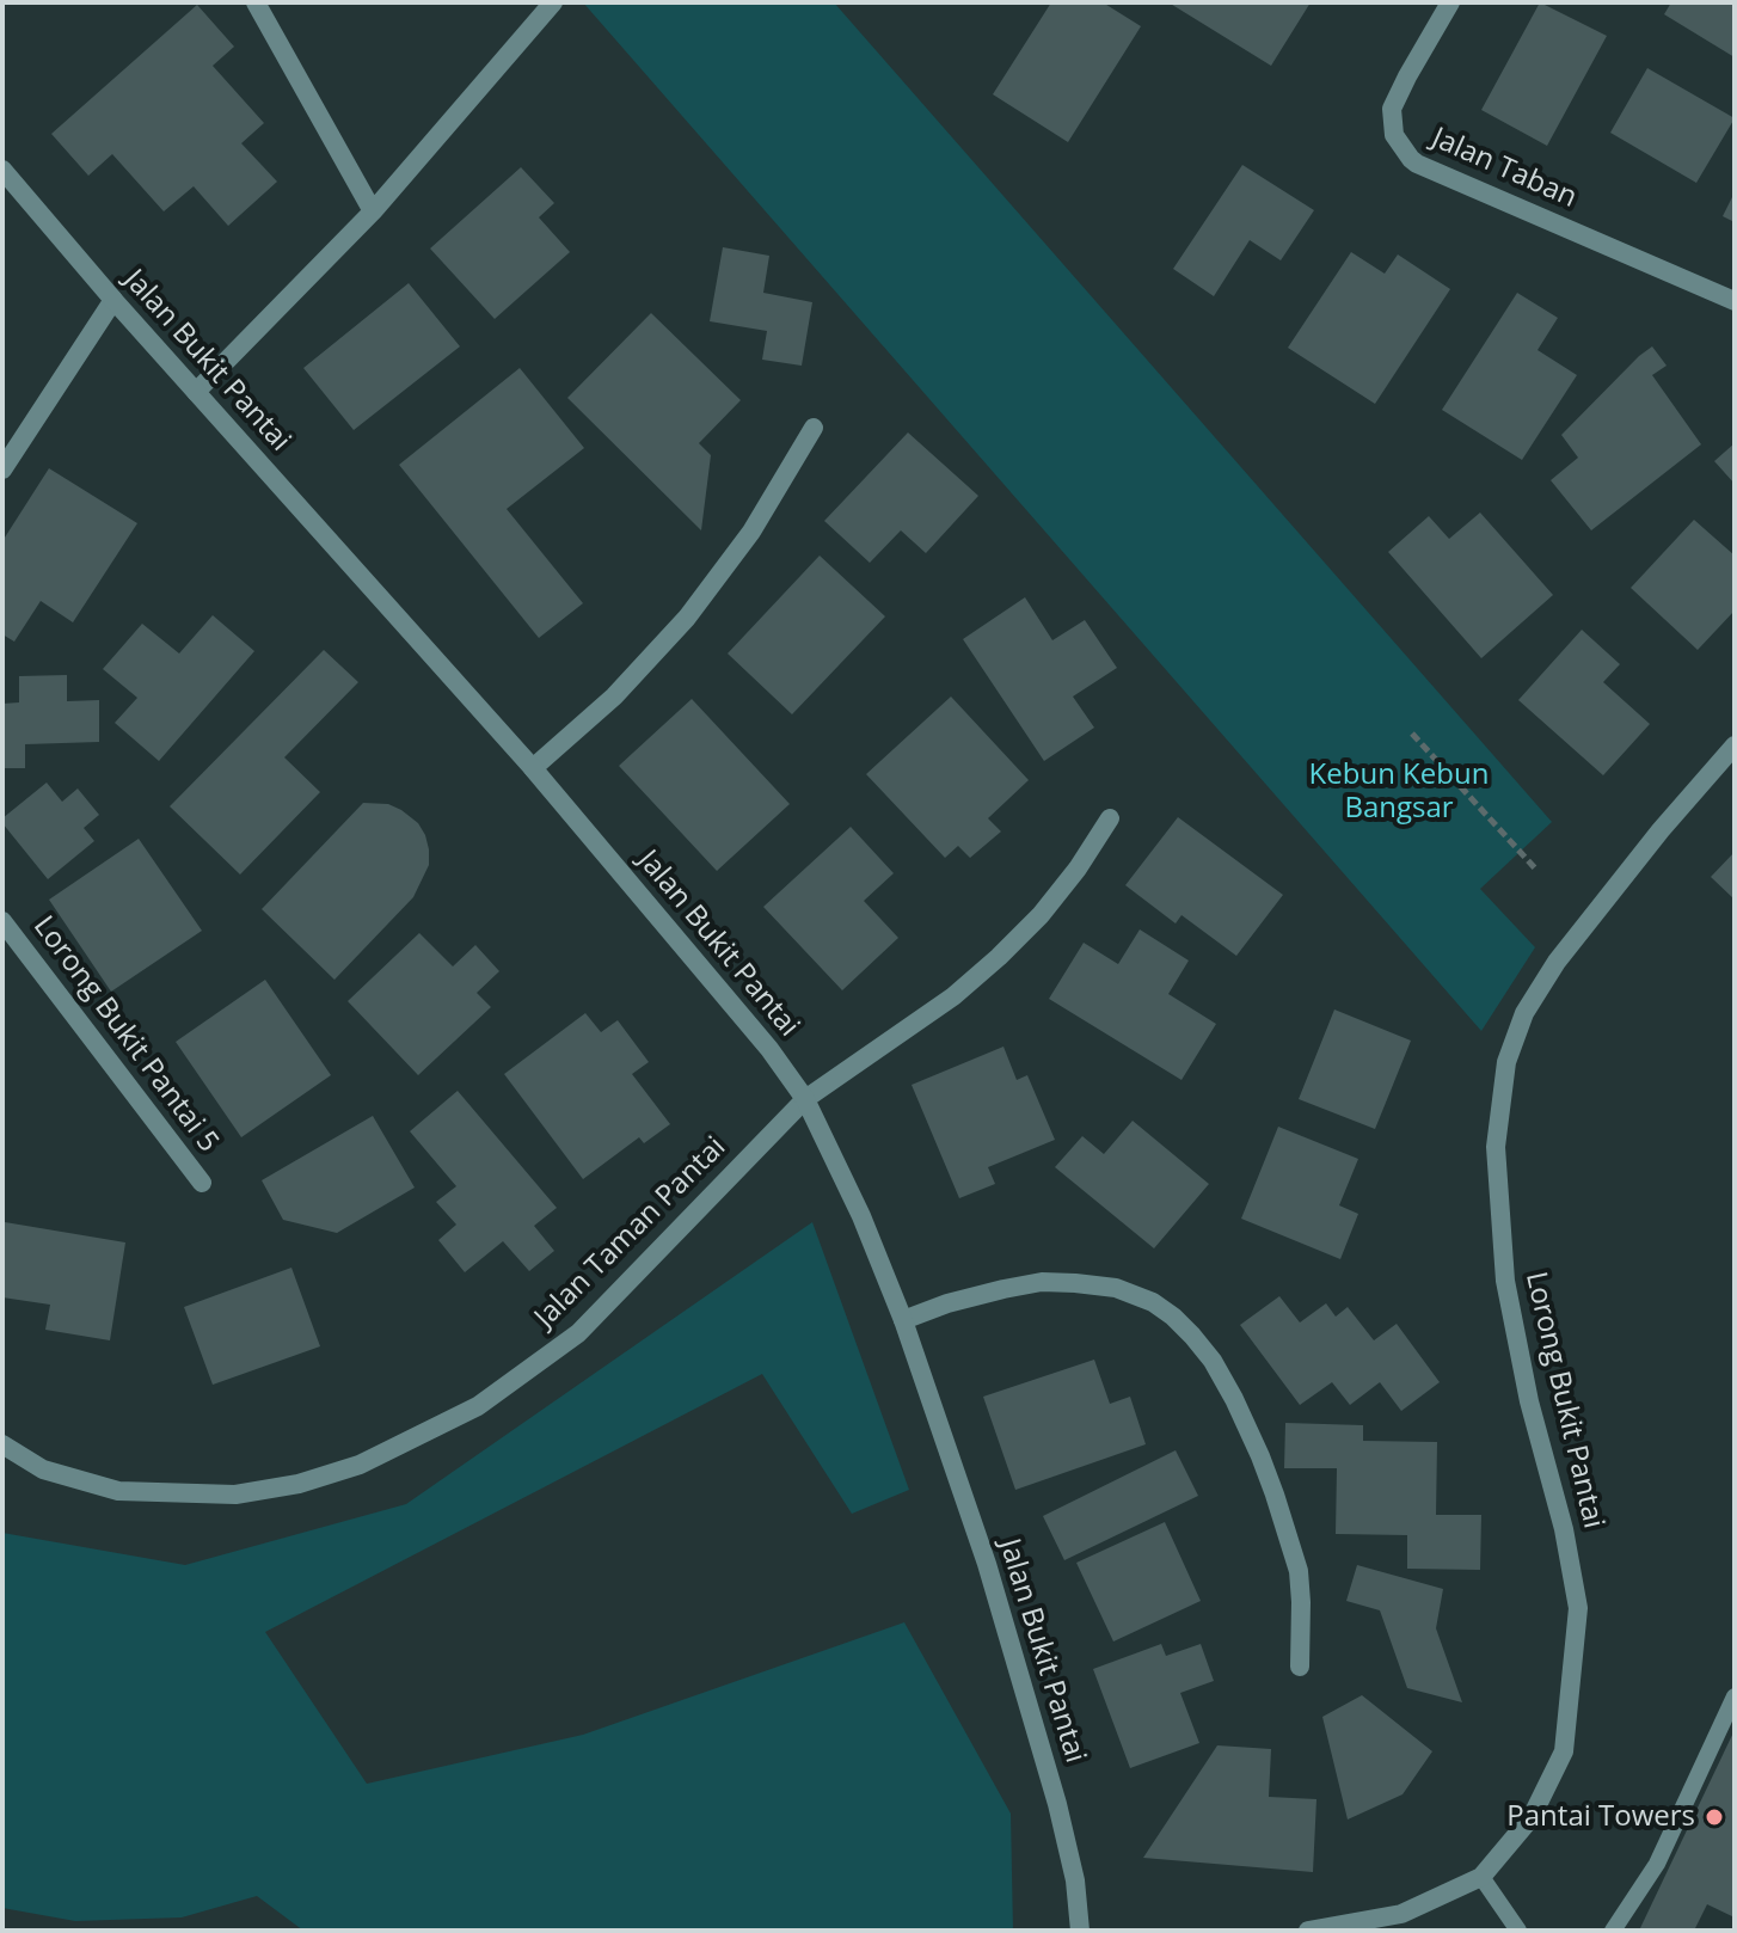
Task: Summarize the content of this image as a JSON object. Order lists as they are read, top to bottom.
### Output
{
  "streets": {
    "street": [
      "Jalan Taban",
      "Jalan Bukit Pantai",
      "Lorong Bukit Pantai 5",
      "Jalan Taman Pantai",
      "Lorong Bukit Pantai"
    ]
  },
  "crossings": [
    ["Jalan Bukit Pantai", "Jalan Taman Pantai"]
  ],
  "parks": ["Kebun Kebun Bangsar"],
  "places": ["Pantai Towers"]
}
